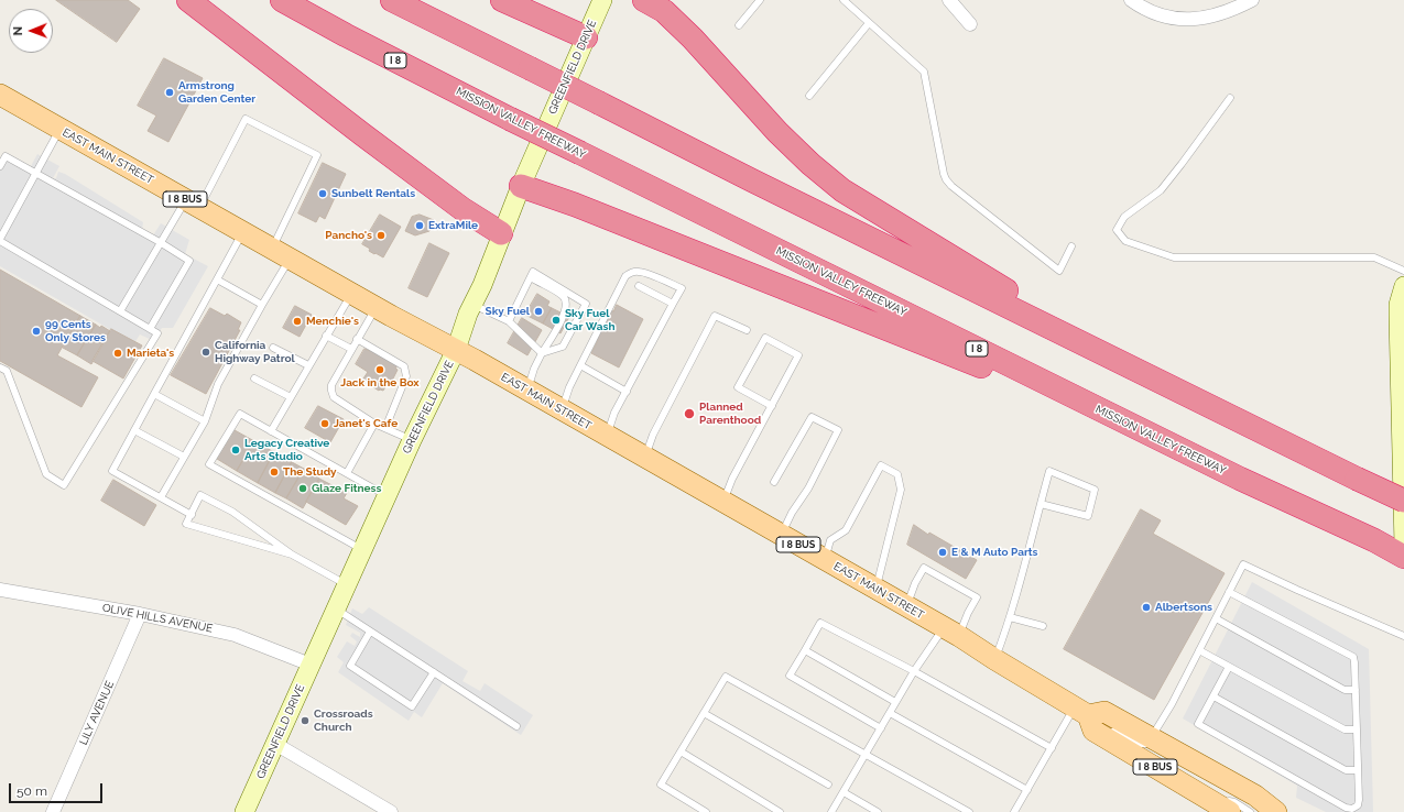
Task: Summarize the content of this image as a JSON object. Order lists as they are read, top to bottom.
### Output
{
  "streets": {
    "highway": ["I 8", "MISSION VALLEY FREEWAY"],
    "main road": ["GREENFIELD DRIVE", "EAST MAIN STREET", "I 8 BUS"],
    "street": ["OLIVE HILLS AVENUE", "LILY AVENUE"]
  },
  "crossings": [
    ["GREENFIELD DRIVE", "EAST MAIN STREET"],
    ["GREENFIELD DRIVE", "OLIVE HILLS AVENUE"],
    ["EAST MAIN STREET", "I 8 BUS"],
    ["OLIVE HILLS AVENUE", "LILY AVENUE"]
  ],
  "places": [
    "Armstrong Garden Center",
    "Sunbelt Rentals",
    "ExtraMile",
    "Pancho's",
    "Sky Fuel",
    "Sky Fuel Car Wash",
    "Menchie's",
    "99 Cents Only Stores",
    "California Highway Patrol",
    "Marieta's",
    "Jack in the Box",
    "Planned Parenthood",
    "Janet's Cafe",
    "Legacy Creative Arts Studio",
    "The Study",
    "Glaze Fitness",
    "E & M Auto Parts",
    "Albertsons",
    "Crossroads Church"
  ],
  "scale_bar": "50 m",
  "north": "left"
}
